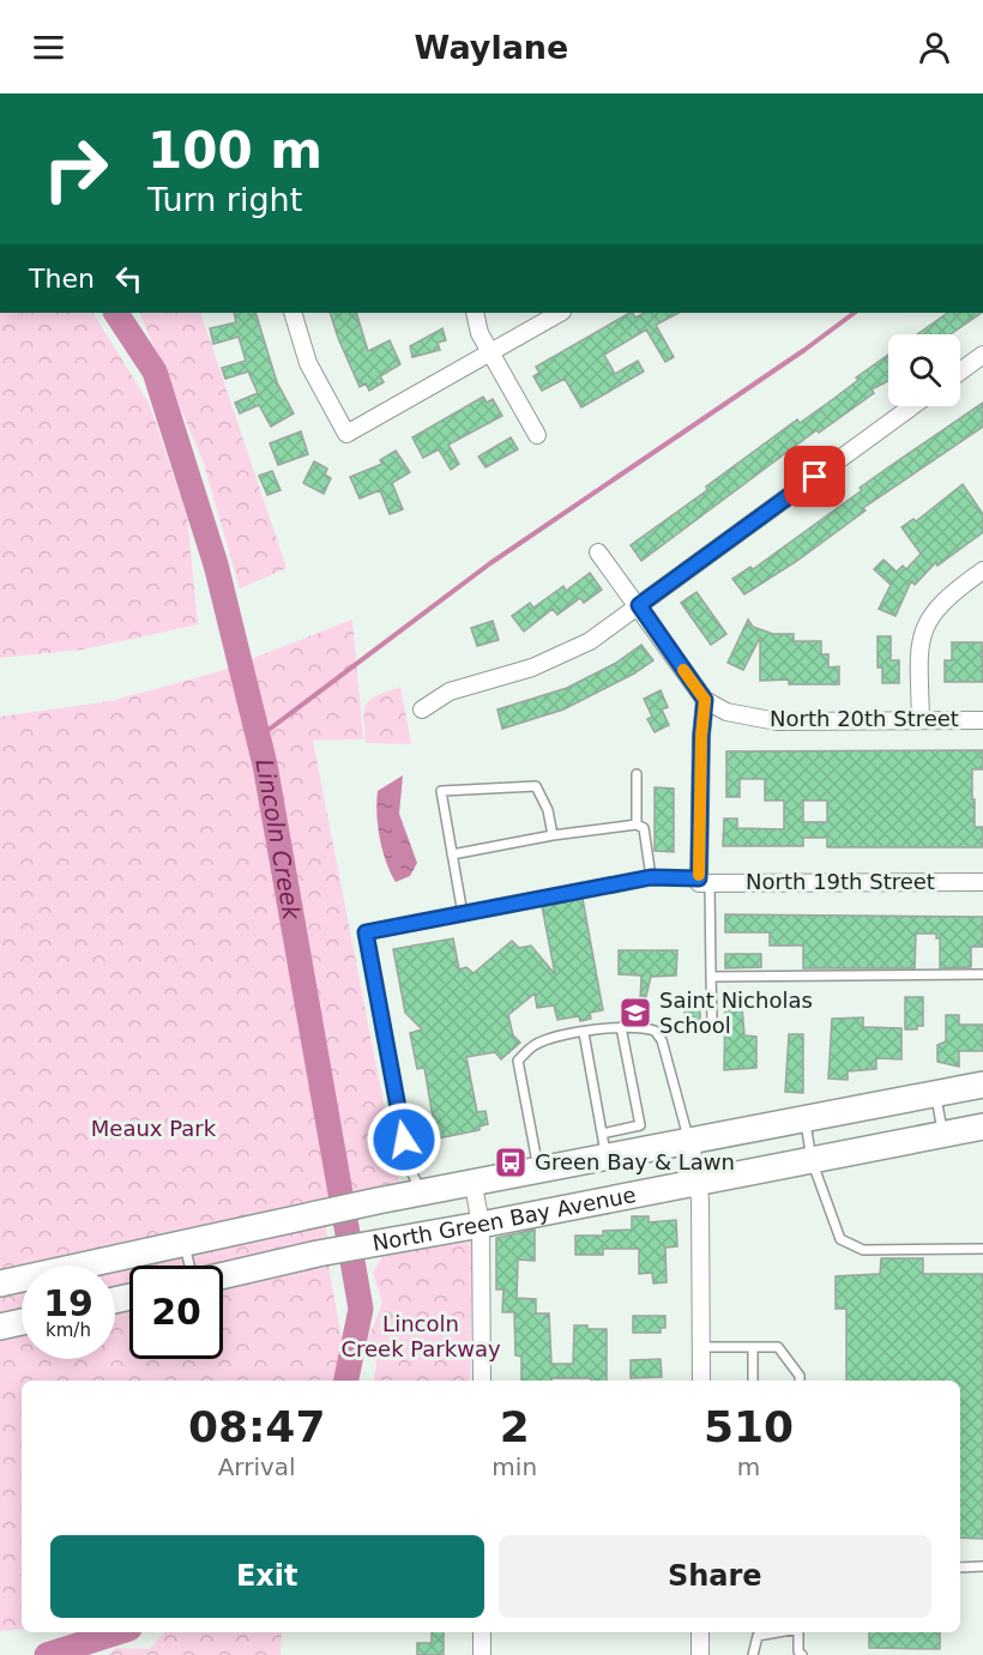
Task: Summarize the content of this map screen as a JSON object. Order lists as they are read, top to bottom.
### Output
{
  "streets": {
    "main road": ["North Green Bay Avenue"],
    "street": ["North 20th Street", "North 19th Street"]
  },
  "water": ["Lincoln Creek"],
  "parks": ["Meaux Park", "Lincoln Creek Parkway"],
  "places": {
    "school or university": ["Saint Nicholas School"],
    "bus stop": ["Green Bay & Lawn"]
  },
  "page": {
    "header": "Waylane",
    "turn": ["100 m", "Turn right"],
    "then": "Then",
    "speed": "19 km/h",
    "limit": "20",
    "eta": [
      "08:47",
      "Arrival",
      "2",
      "min",
      "510",
      "m"
    ],
    "buttons": ["Exit", "Share"]
  }
}
